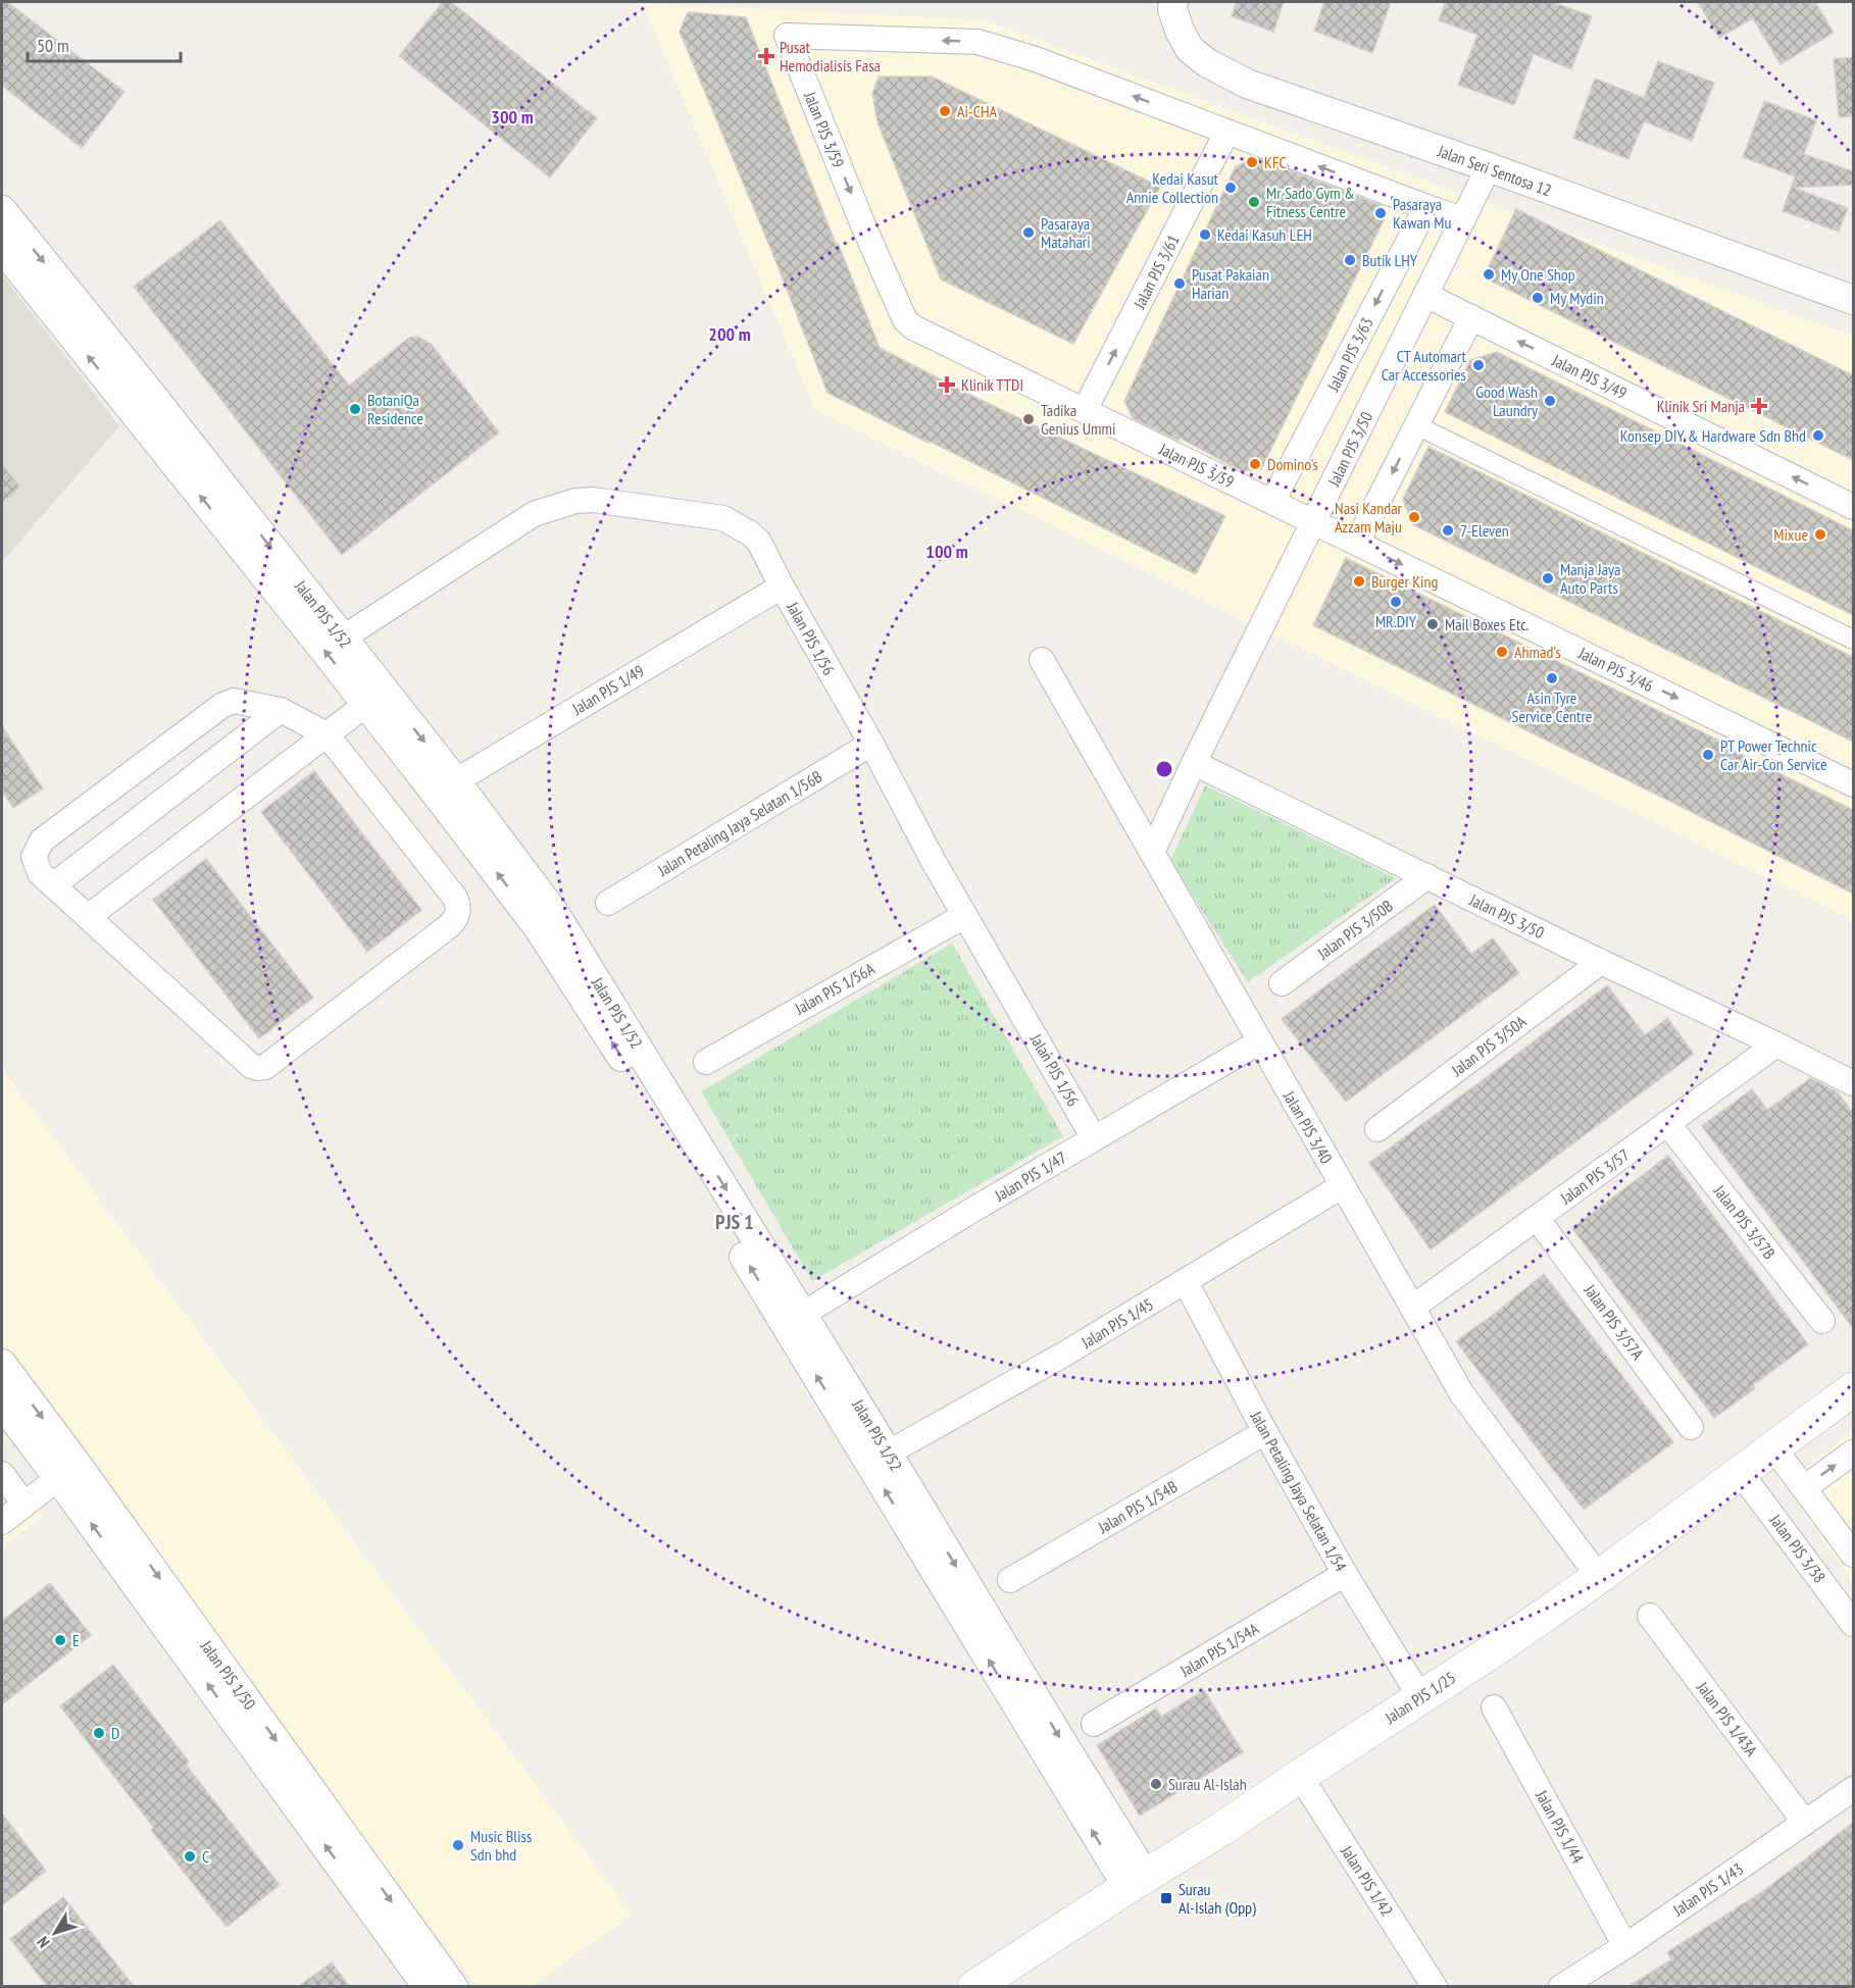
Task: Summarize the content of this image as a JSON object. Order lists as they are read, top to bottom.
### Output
{
  "streets": {
    "main road": ["Jalan PJS 1/25"],
    "street": [
      "Jalan PJS 3/59",
      "Jalan Seri Sentosa 12",
      "Jalan PJS 3/61",
      "Jalan PJS 3/63",
      "Jalan PJS 3/49",
      "Jalan PJS 3/50",
      "Jalan PJS 1/52",
      "Jalan PJS 1/56",
      "Jalan PJS 3/46",
      "Jalan PJS 1/49",
      "Jalan Petaling Jaya Selatan 1/56B",
      "Jalan PJS 3/50B",
      "Jalan PJS 1/56A",
      "Jalan PJS 3/50A",
      "Jalan PJS 3/40",
      "Jalan PJS 1/47",
      "Jalan PJS 3/57",
      "Jalan PJS 3/57B",
      "Jalan PJS 3/57A",
      "Jalan PJS 1/45",
      "Jalan Petaling Jaya Selatan 1/54",
      "Jalan PJS 1/54B",
      "Jalan PJS 3/38",
      "Jalan PJS 1/54A",
      "Jalan PJS 1/50",
      "Jalan PJS 1/43A",
      "Jalan PJS 1/44",
      "Jalan PJS 1/42",
      "Jalan PJS 1/43"
    ]
  },
  "crossings": [
    ["Jalan PJS 3/59", "Jalan PJS 3/61"],
    ["Jalan PJS 3/59", "Jalan PJS 3/63"],
    ["Jalan PJS 3/59", "Jalan PJS 3/50"],
    ["Jalan PJS 3/59", "Jalan PJS 3/46"],
    ["Jalan Seri Sentosa 12", "Jalan PJS 3/50"],
    ["Jalan PJS 3/49", "Jalan PJS 3/50"],
    ["Jalan PJS 3/50", "Jalan PJS 3/46"],
    ["Jalan PJS 3/50", "Jalan PJS 3/50B"],
    ["Jalan PJS 3/50", "Jalan PJS 3/50A"],
    ["Jalan PJS 3/50", "Jalan PJS 3/40"],
    ["Jalan PJS 3/50", "Jalan PJS 3/57"],
    ["Jalan PJS 1/52", "Jalan PJS 1/56"],
    ["Jalan PJS 1/52", "Jalan PJS 1/49"],
    ["Jalan PJS 1/52", "Jalan PJS 1/47"],
    ["Jalan PJS 1/52", "Jalan PJS 1/45"],
    ["Jalan PJS 1/52", "Jalan PJS 1/25"],
    ["Jalan PJS 1/56", "Jalan PJS 1/49"],
    ["Jalan PJS 1/56", "Jalan Petaling Jaya Selatan 1/56B"],
    ["Jalan PJS 1/56", "Jalan PJS 1/56A"],
    ["Jalan PJS 1/56", "Jalan PJS 1/47"],
    ["Jalan PJS 3/40", "Jalan PJS 1/47"],
    ["Jalan PJS 3/40", "Jalan PJS 3/57"],
    ["Jalan PJS 3/40", "Jalan PJS 1/45"],
    ["Jalan PJS 3/40", "Jalan PJS 1/25"],
    ["Jalan PJS 3/57", "Jalan PJS 3/57B"],
    ["Jalan PJS 3/57", "Jalan PJS 3/57A"],
    ["Jalan PJS 1/45", "Jalan Petaling Jaya Selatan 1/54"],
    ["Jalan Petaling Jaya Selatan 1/54", "Jalan PJS 1/54B"],
    ["Jalan Petaling Jaya Selatan 1/54", "Jalan PJS 1/54A"],
    ["Jalan Petaling Jaya Selatan 1/54", "Jalan PJS 1/25"],
    ["Jalan PJS 3/38", "Jalan PJS 1/25"],
    ["Jalan PJS 1/25", "Jalan PJS 1/42"],
    ["Jalan PJS 1/43A", "Jalan PJS 1/43"],
    ["Jalan PJS 1/44", "Jalan PJS 1/43"]
  ],
  "one_way": ["Jalan PJS 3/61"],
  "districts": ["PJS 1"],
  "places": {
    "health": ["Pusat Hemodialisis Fasa", "Klinik TTDI", "Klinik Sri Manja"],
    "other": [
      "Ai-CHA",
      "KFC",
      "Kedai Kasut Annie Collection",
      "Mr Sado Gym & Fitness Centre",
      "Pasaraya Kawan Mu",
      "Pasaraya Matahari",
      "Kedai Kasuh LEH",
      "Butik LHY",
      "My One Shop",
      "Pusat Pakaian Harian",
      "My Mydin",
      "CT Automart Car Accessories",
      "Good Wash Laundry",
      "BotaniQa Residence",
      "Tadika Genius Ummi",
      "Konsep DIY & Hardware Sdn Bhd",
      "Domino's",
      "Nasi Kandar Azzam Maju",
      "7-Eleven",
      "Mixue",
      "Manja Jaya Auto Parts",
      "Burger King",
      "MR.DIY",
      "Mail Boxes Etc.",
      "Ahmad's",
      "Asin Tyre Service Centre",
      "PT Power Technic Car Air-Con Service",
      "E",
      "D",
      "Surau Al-Islah",
      "Music Bliss Sdn bhd",
      "C"
    ],
    "transit": ["Surau Al-Islah (Opp)"]
  },
  "scale_bar": "50 m",
  "north": "bottom left",
  "rings": ["300 m", "200 m", "100 m"]
}
